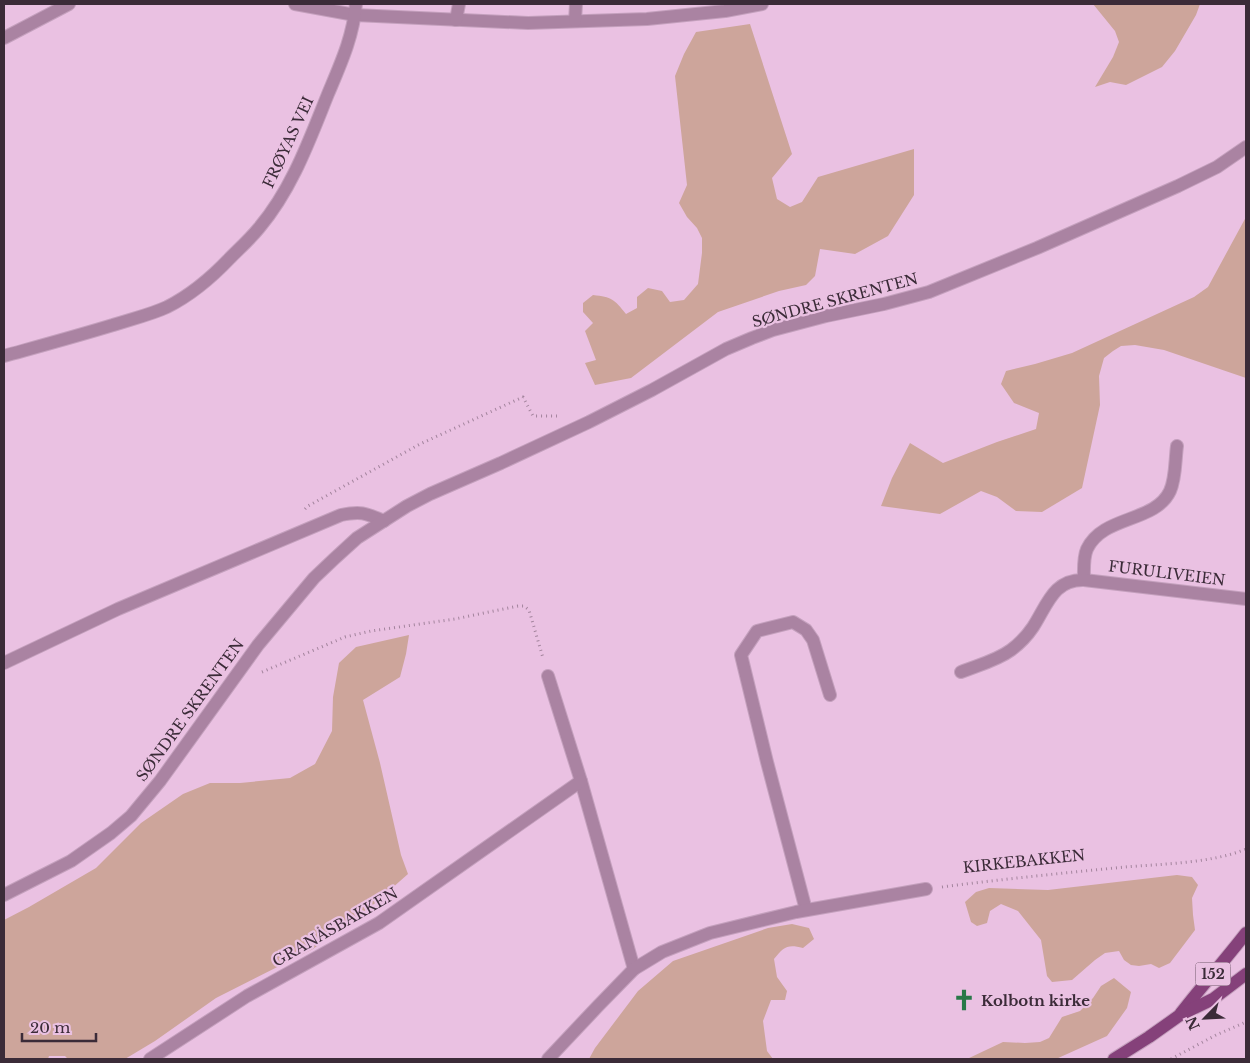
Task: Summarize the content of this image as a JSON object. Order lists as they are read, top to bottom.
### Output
{
  "streets": {
    "main road": ["152"],
    "street": [
      "FRØYAS VEI",
      "SØNDRE SKRENTEN",
      "FURULIVEIEN",
      "GRANÅSBAKKEN"
    ],
    "path": ["KIRKEBAKKEN"]
  },
  "places": {
    "church": ["Kolbotn kirke"]
  },
  "scale_bar": "20 m",
  "north": "bottom left"
}
